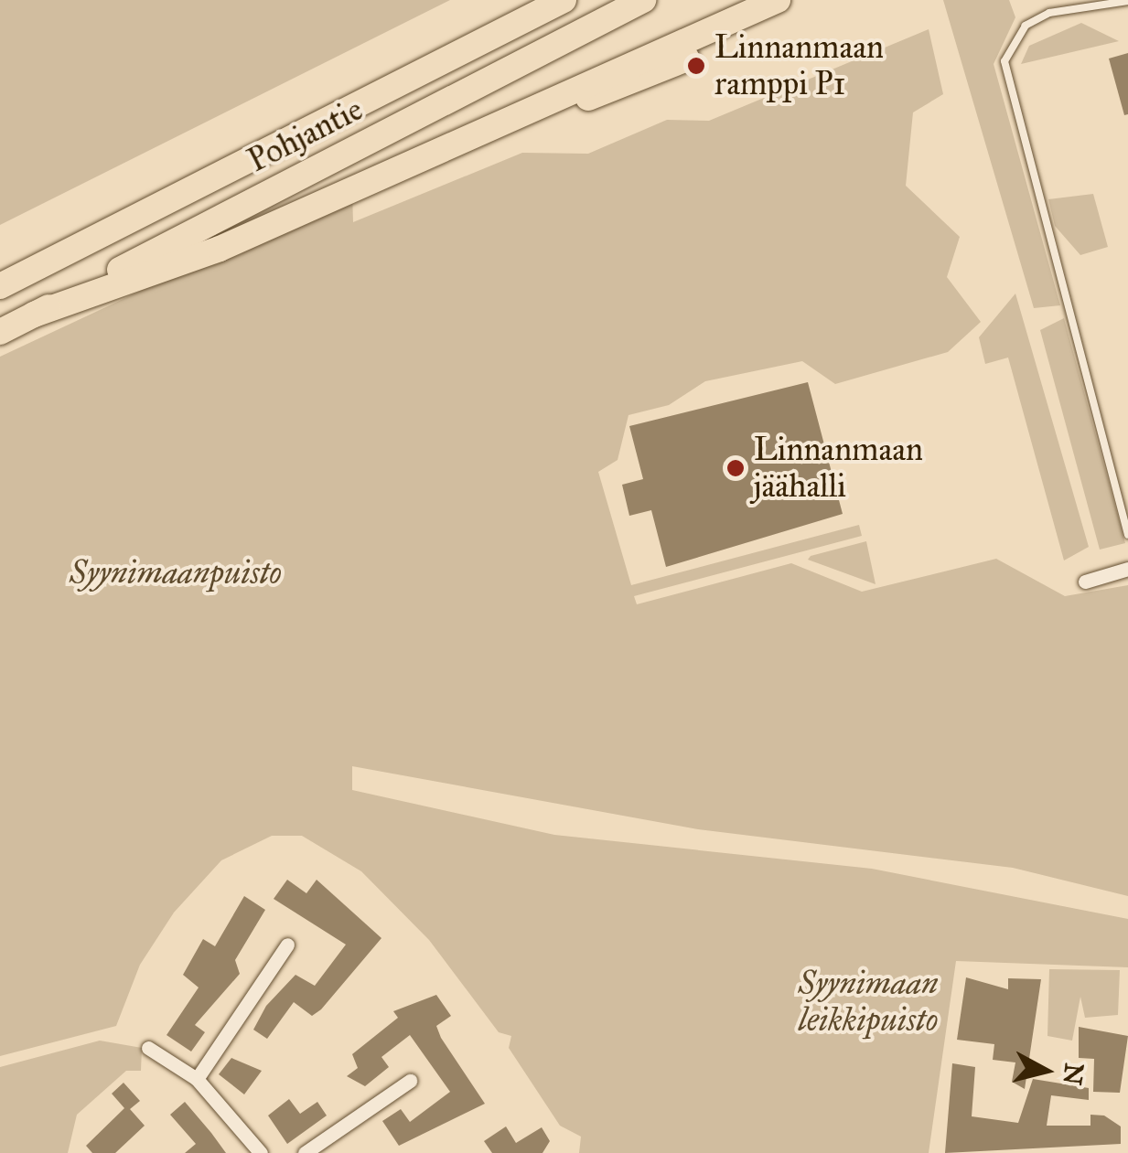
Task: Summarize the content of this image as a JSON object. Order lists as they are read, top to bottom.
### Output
{
  "streets": {
    "highway": ["Pohjantie"]
  },
  "parks": ["Syynimaanpuisto", "Syynimaan leikkipuisto"],
  "places": ["Linnanmaan ramppi P1", "Linnanmaan jäähalli"],
  "north": "right"
}
